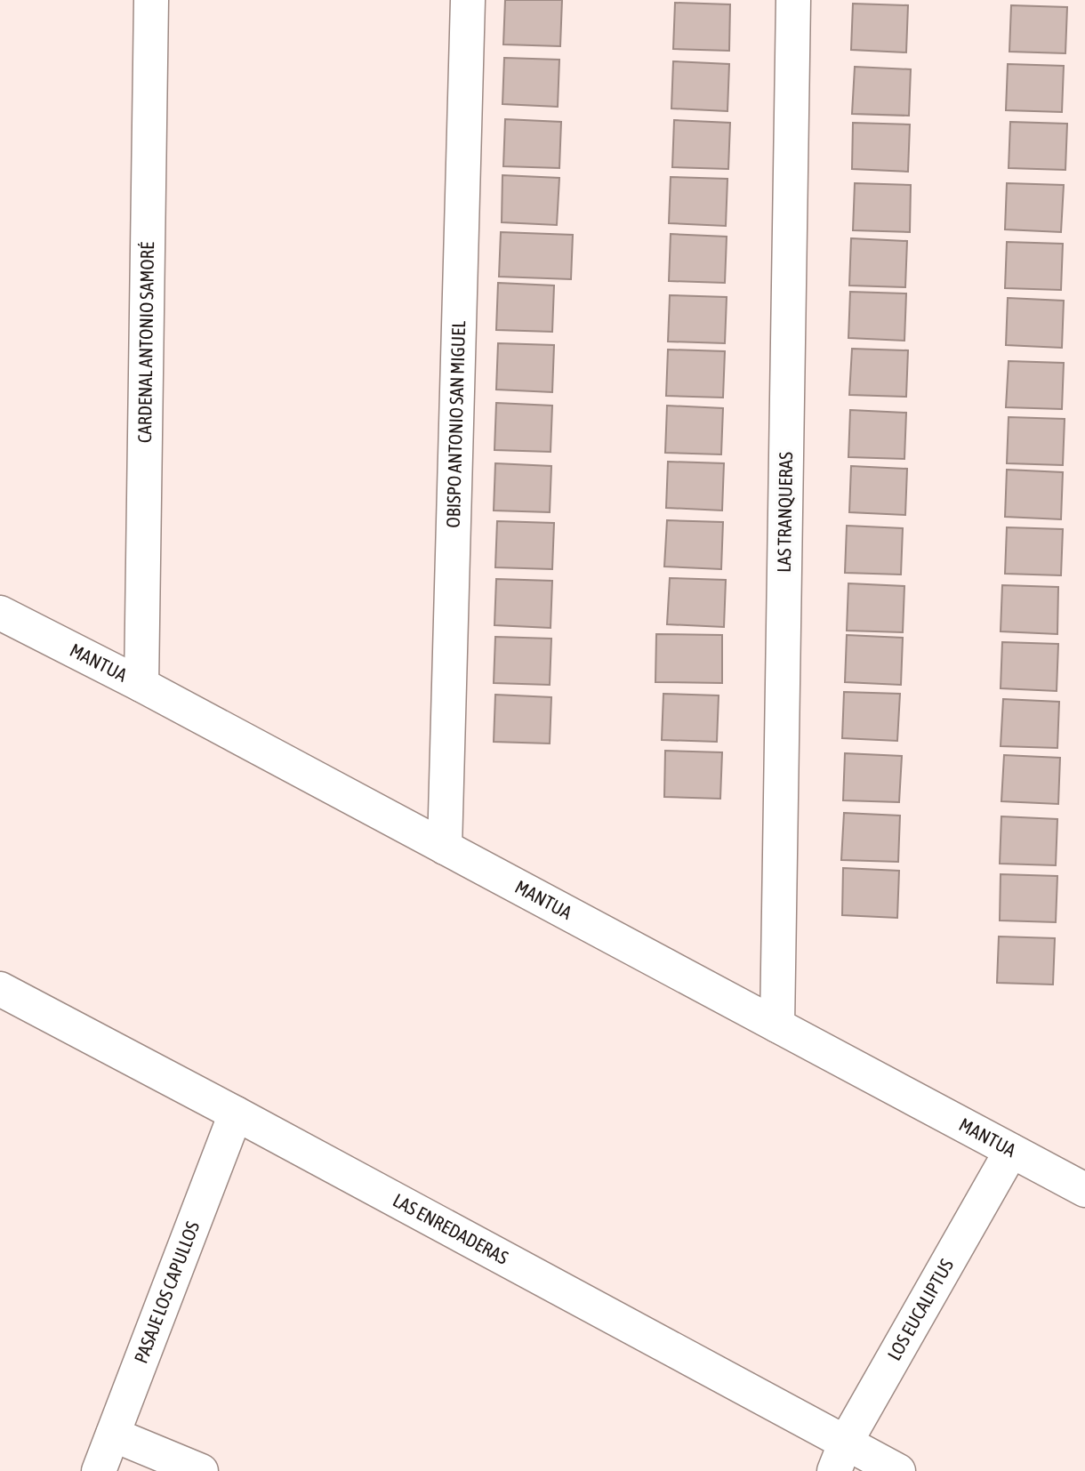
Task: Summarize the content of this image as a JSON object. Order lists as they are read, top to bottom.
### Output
{
  "streets": {
    "street": [
      "CARDENAL ANTONIO SAMORÉ",
      "OBISPO ANTONIO SAN MIGUEL",
      "LAS TRANQUERAS",
      "MANTUA",
      "LAS ENREDADERAS",
      "PASAJE LOS CAPULLOS",
      "LOS EUCALIPTUS"
    ]
  },
  "crossings": [
    ["CARDENAL ANTONIO SAMORÉ", "MANTUA"],
    ["OBISPO ANTONIO SAN MIGUEL", "MANTUA"],
    ["LAS TRANQUERAS", "MANTUA"],
    ["MANTUA", "LOS EUCALIPTUS"],
    ["LAS ENREDADERAS", "PASAJE LOS CAPULLOS"],
    ["LAS ENREDADERAS", "LOS EUCALIPTUS"]
  ]
}
